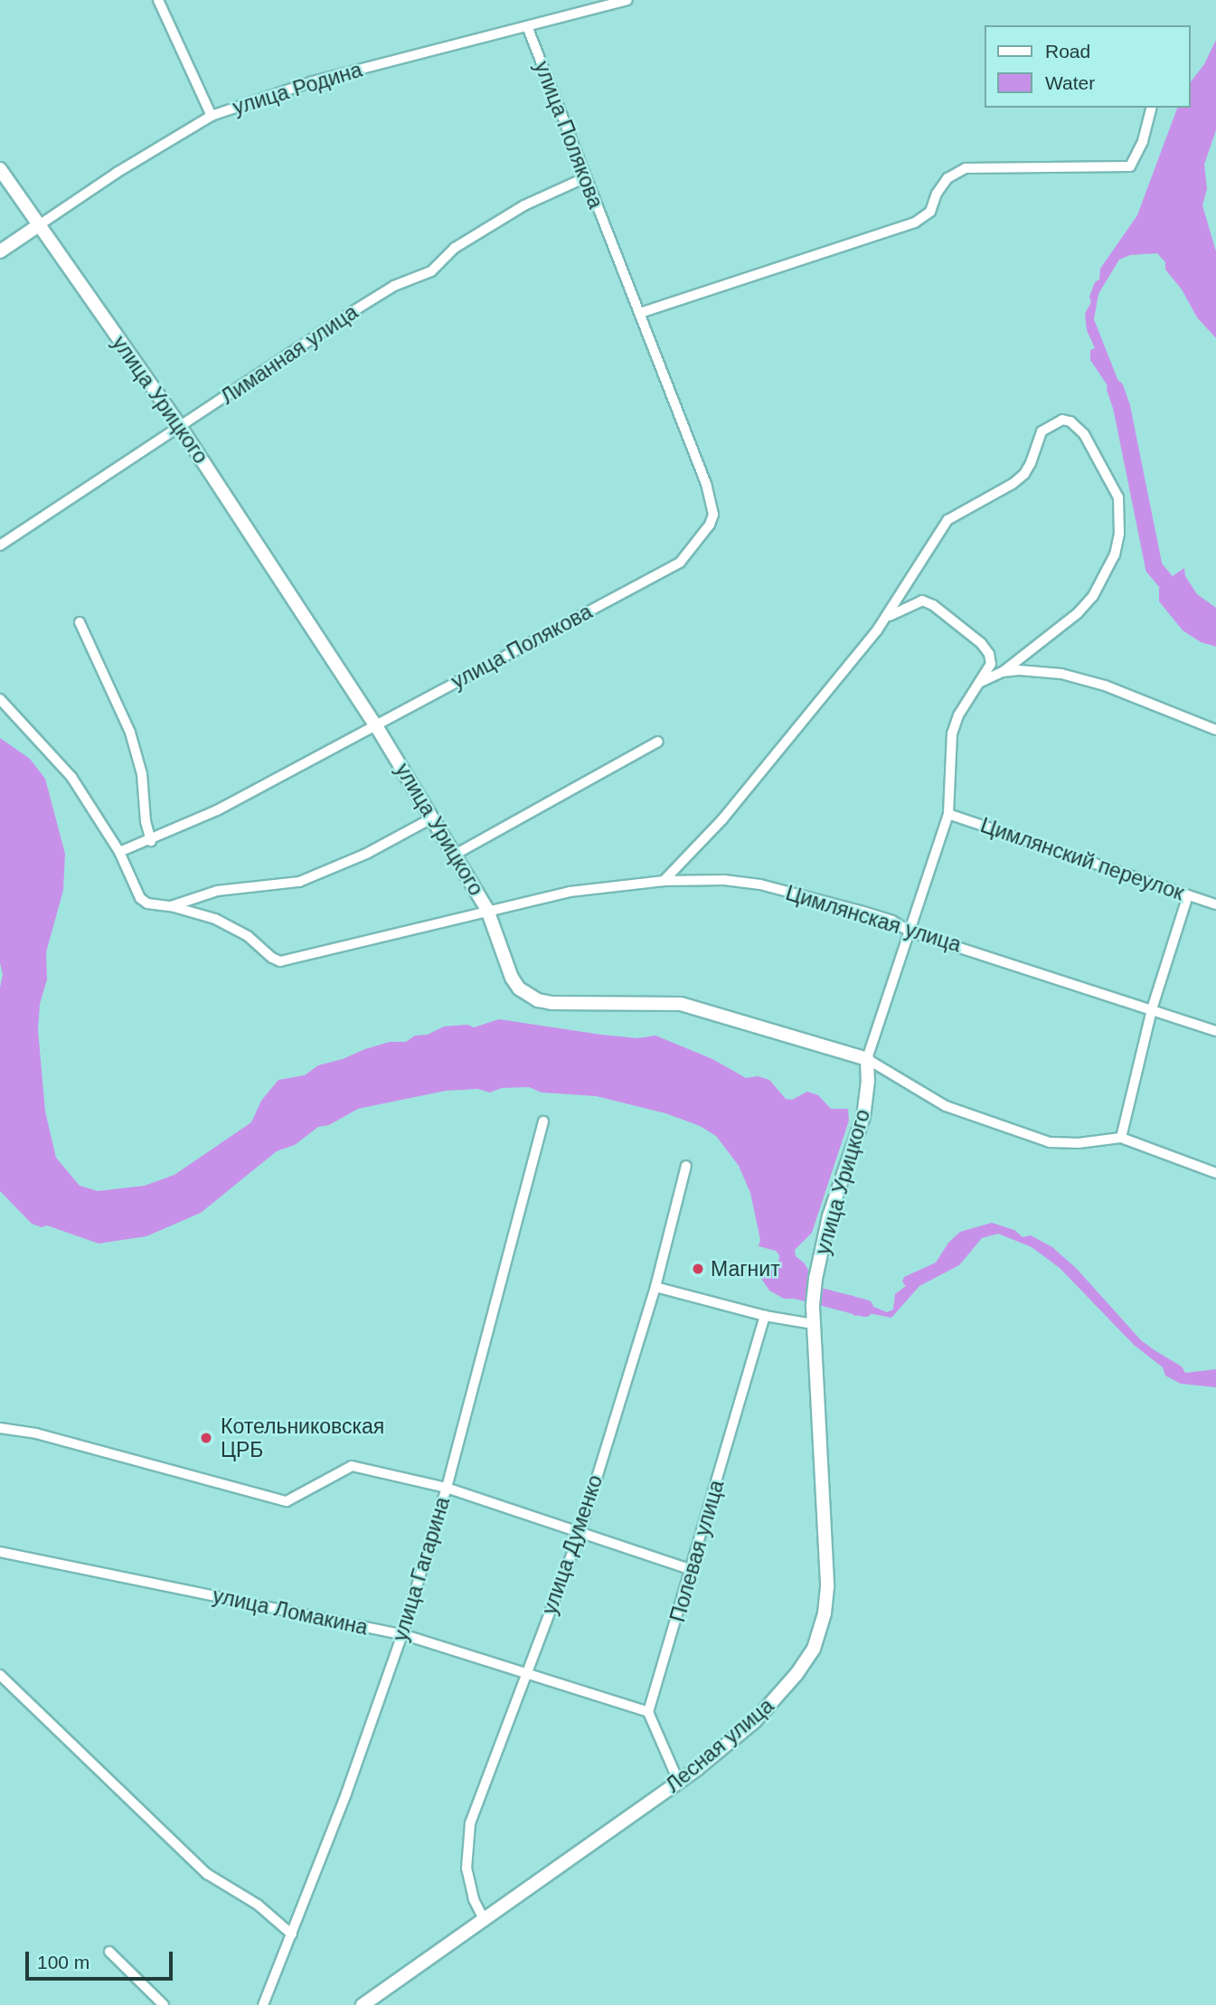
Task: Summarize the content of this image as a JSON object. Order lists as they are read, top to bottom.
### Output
{
  "streets": {
    "street": [
      "улица Родина",
      "улица Полякова",
      "Лиманная улица",
      "улица Урицкого",
      "Цимлянский переулок",
      "Цимлянская улица",
      "улица Думенко",
      "Полевая улица",
      "улица Гагарина",
      "улица Ломакина",
      "Лесная улица"
    ]
  },
  "crossings": [
    ["улица Родина", "улица Полякова"],
    ["улица Родина", "улица Урицкого"],
    ["улица Полякова", "Лиманная улица"],
    ["улица Полякова", "улица Урицкого"],
    ["улица Полякова", "Цимлянская улица"],
    ["Лиманная улица", "улица Урицкого"],
    ["улица Урицкого", "Цимлянская улица"],
    ["улица Урицкого", "Лесная улица"],
    ["улица Думенко", "улица Ломакина"],
    ["улица Думенко", "Лесная улица"],
    ["Полевая улица", "улица Ломакина"],
    ["улица Гагарина", "улица Ломакина"]
  ],
  "places": ["Магнит", "Котельниковская ЦРБ"],
  "legend": ["Road", "Water"],
  "scale_bar": "100 m"
}
